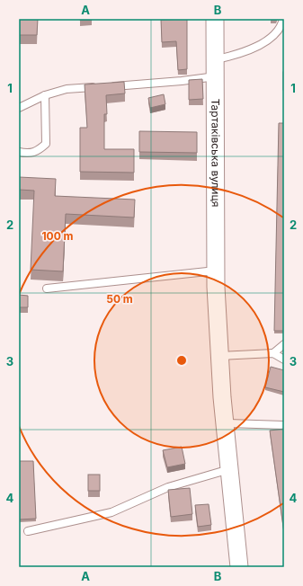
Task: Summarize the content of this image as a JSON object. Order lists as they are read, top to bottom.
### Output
{
  "streets": {
    "street": ["Тартаківська вулиця"]
  },
  "grid": {
    "columns": ["A", "B"],
    "rows": [
      "1",
      "2",
      "3",
      "4"
    ]
  },
  "rings": ["100 m", "50 m"]
}
